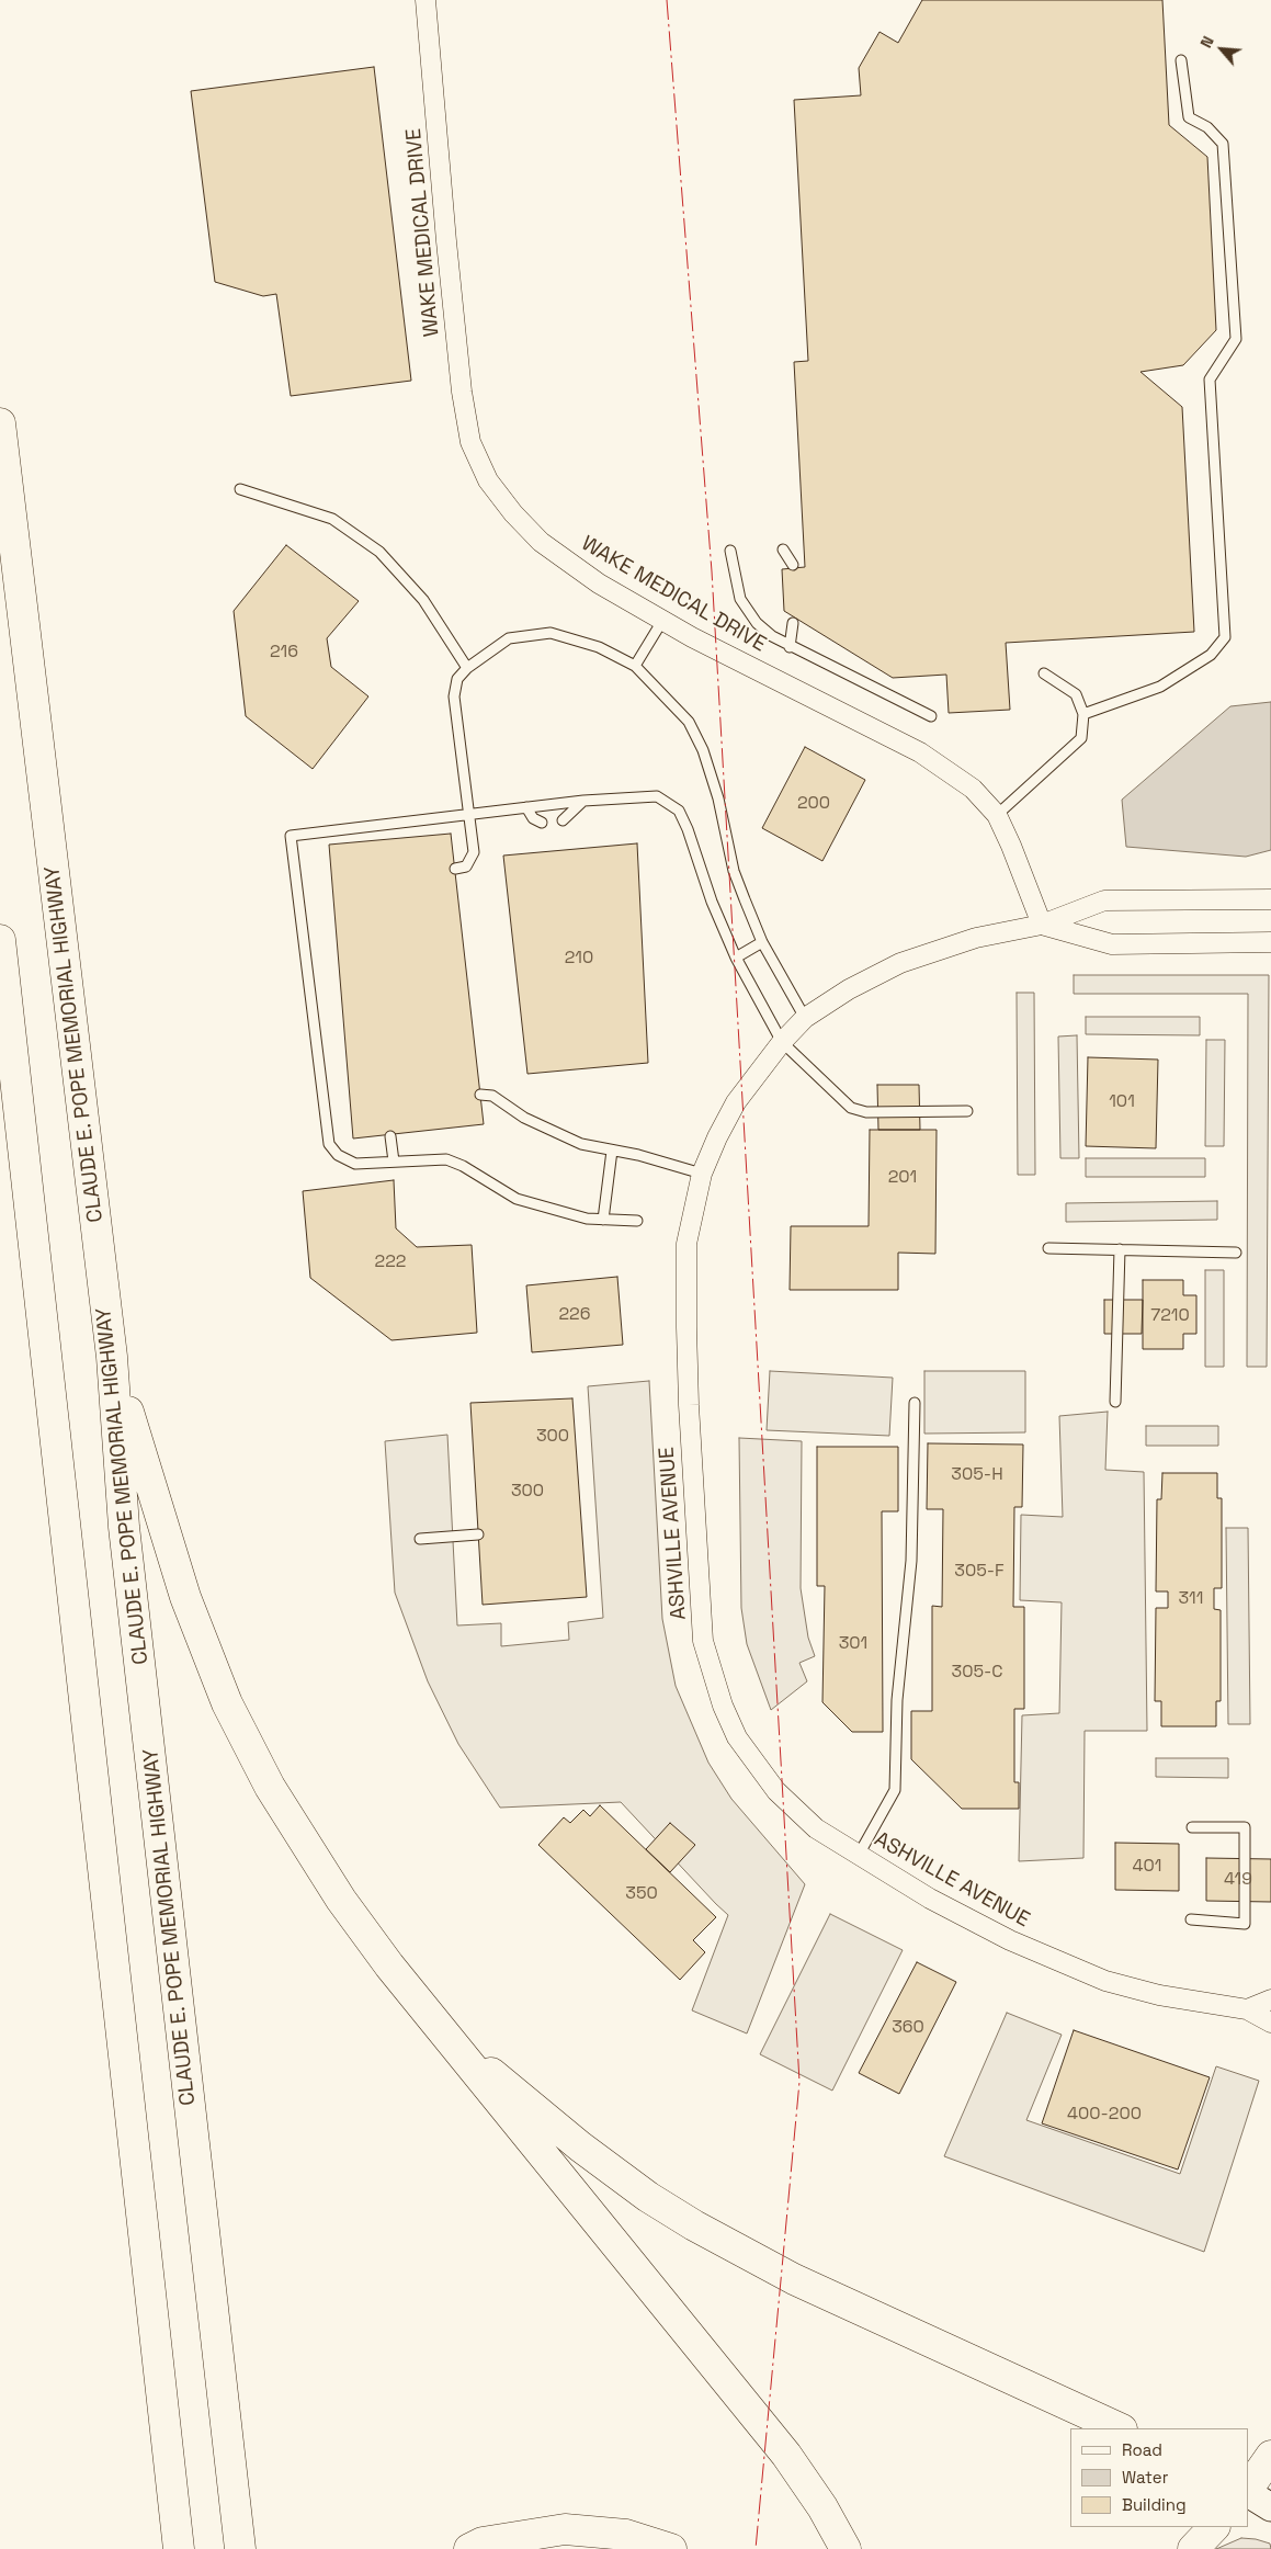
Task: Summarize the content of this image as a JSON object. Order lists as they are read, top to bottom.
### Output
{
  "streets": {
    "main road": ["CLAUDE E. POPE MEMORIAL HIGHWAY"],
    "street": ["WAKE MEDICAL DRIVE", "ASHVILLE AVENUE"]
  },
  "crossings": [
    ["WAKE MEDICAL DRIVE", "ASHVILLE AVENUE"]
  ],
  "house_numbers": [
    "216",
    "200",
    "210",
    "101",
    "201",
    "222",
    "226",
    "7210",
    "300",
    "305-H",
    "300",
    "305-F",
    "311",
    "301",
    "305-C",
    "401",
    "419",
    "350",
    "360",
    "400-200"
  ],
  "legend": ["Road", "Water", "Building"],
  "north": "top left"
}
